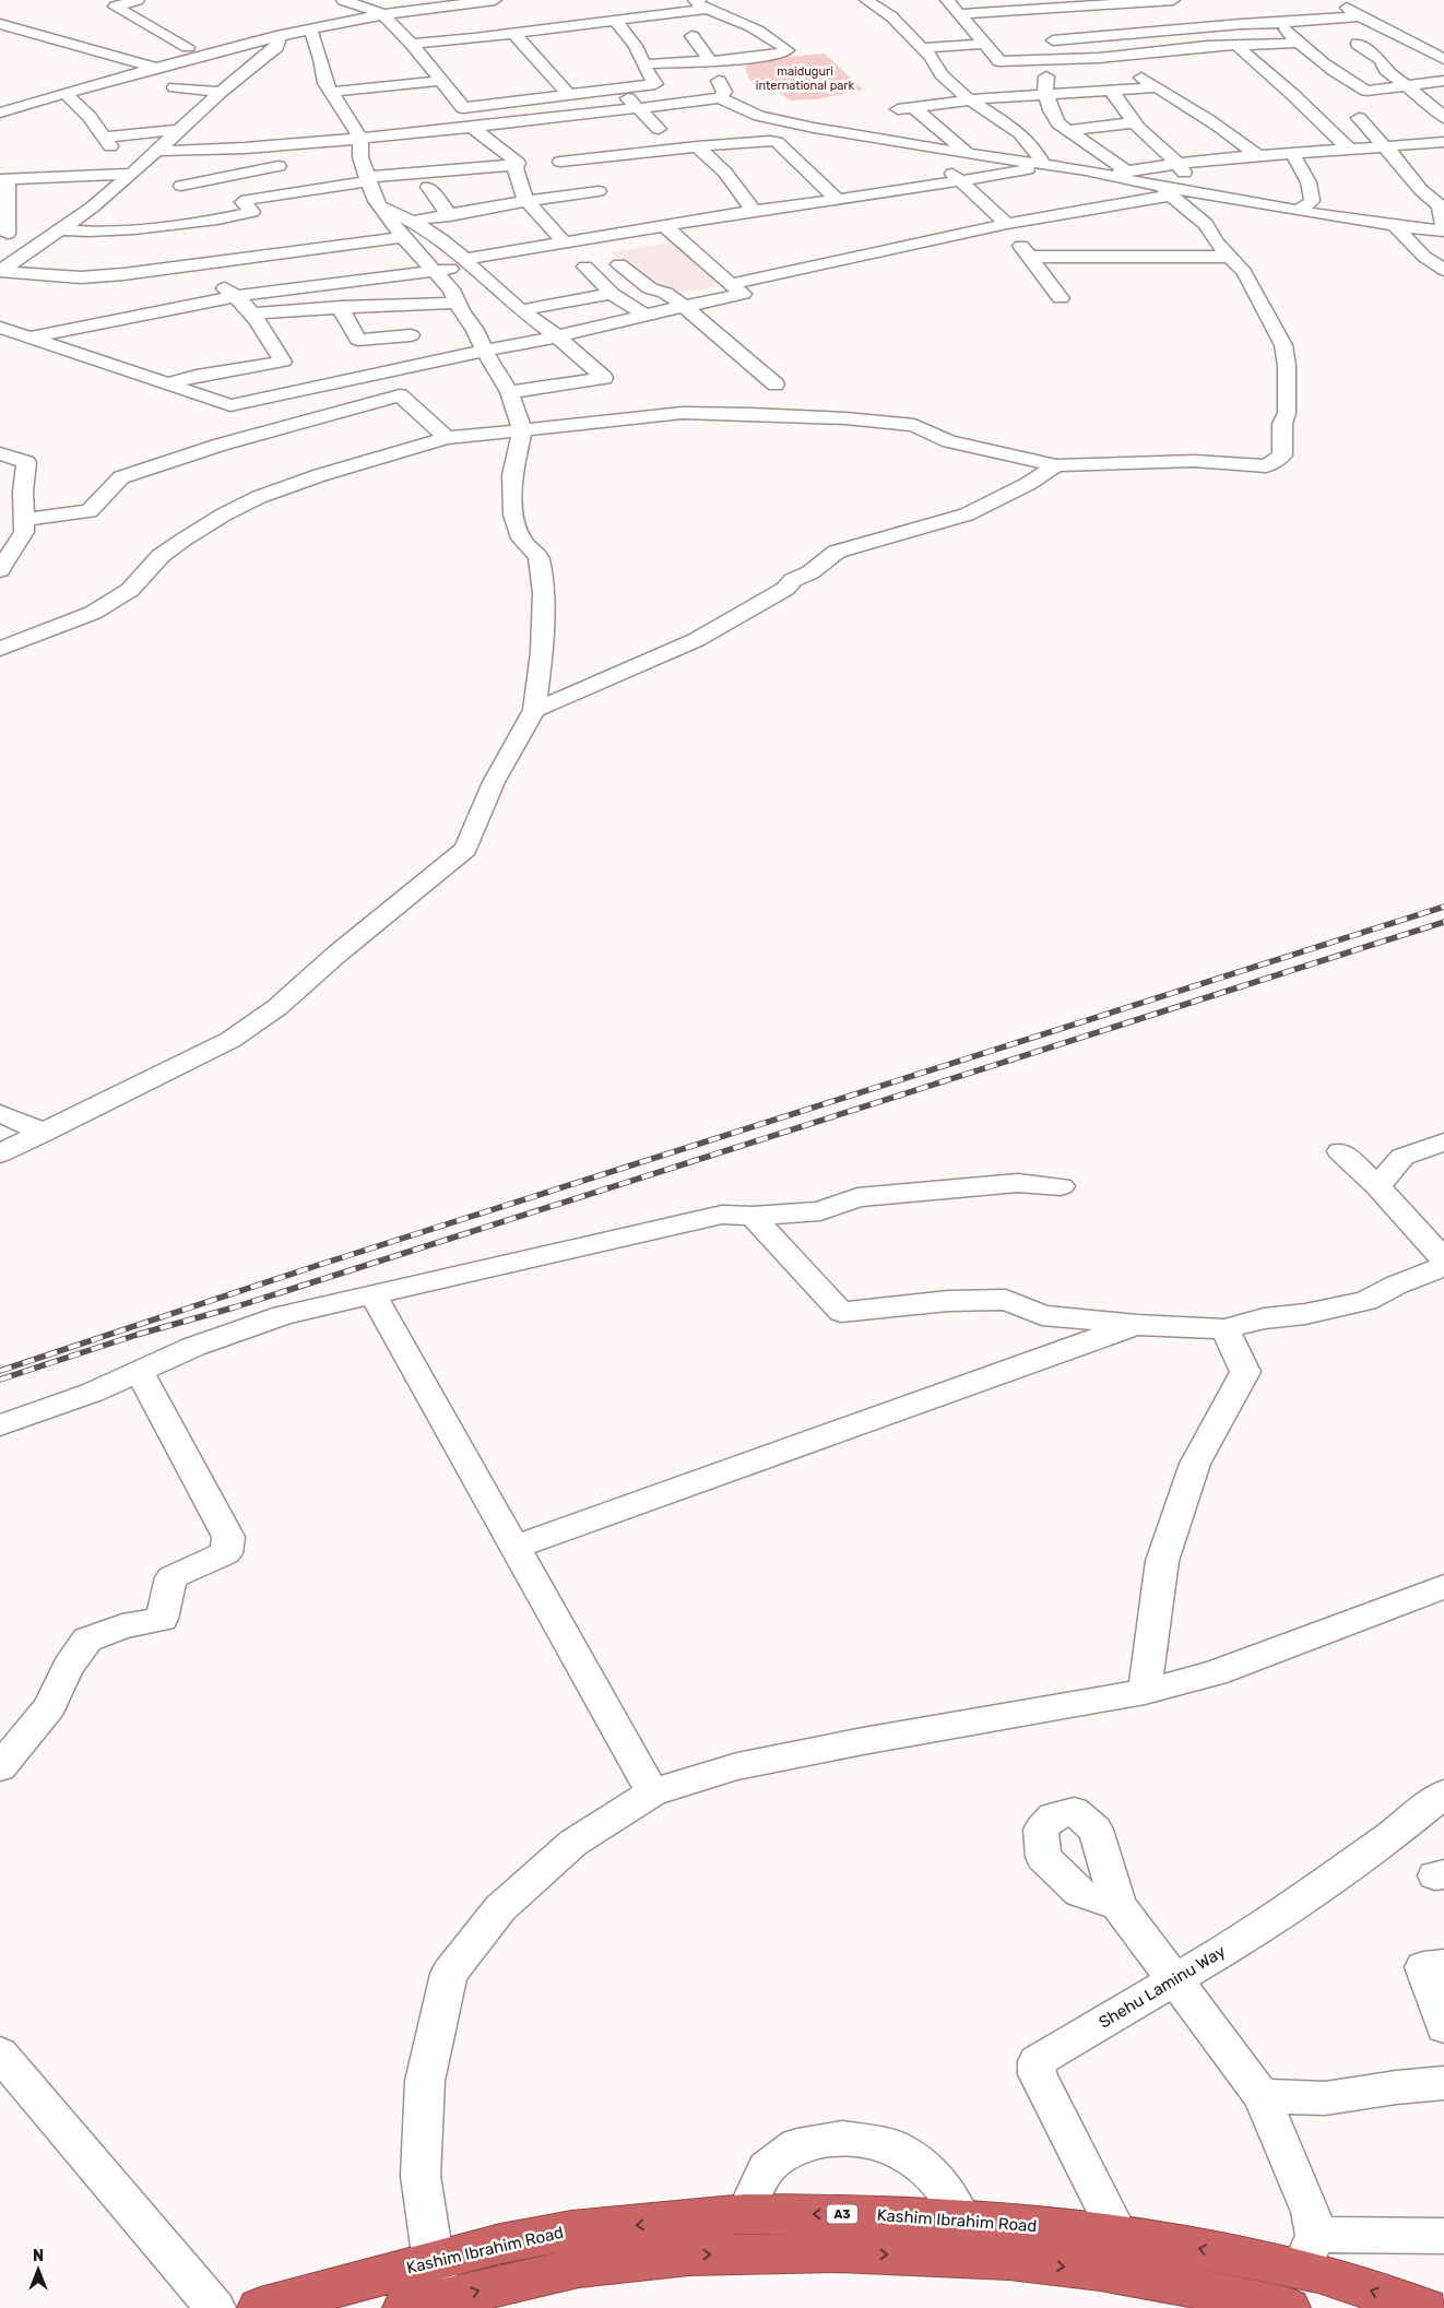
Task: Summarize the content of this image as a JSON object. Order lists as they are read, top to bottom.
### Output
{
  "streets": {
    "highway": ["A3", "Kashim Ibrahim Road"],
    "street": ["Shehu Laminu Way"]
  },
  "crossings": [
    ["Shehu Laminu Way", "Kashim Ibrahim Road"]
  ],
  "parks": ["maiduguri international park"],
  "north": "top"
}
